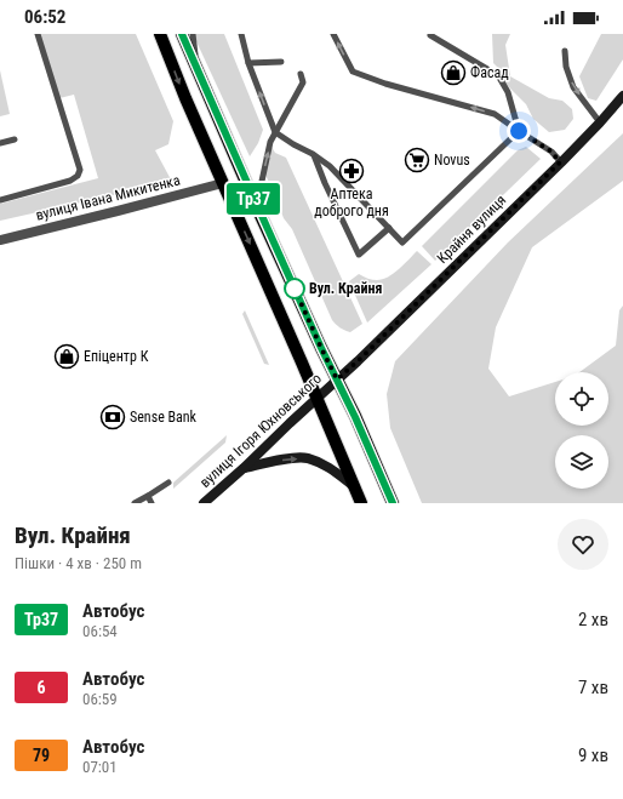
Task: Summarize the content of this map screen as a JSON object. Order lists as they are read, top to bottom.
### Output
{
  "streets": {
    "street": ["вулиця Івана Микитенка", "Крайня вулиця", "вулиця Ігоря Юхновського"]
  },
  "crossings": [
    ["Крайня вулиця", "вулиця Ігоря Юхновського"]
  ],
  "places": {
    "shop": ["Фасад", "Епіцентр К"],
    "supermarket": ["Novus"],
    "pharmacy": ["Аптека доброго дня"],
    "other": ["Вул. Крайня"],
    "bank": ["Sense Bank"]
  },
  "lines": ["bus line Тр37"],
  "page": {
    "status": "06:52",
    "on_map": "Тр37",
    "heading": ["Вул. Крайня", "Пішки · 4 хв · 250 m"],
    "list": [
      {
        "mark": "Тр37",
        "name": "Автобус",
        "note": "06:54",
        "value": "2 хв"
      },
      {
        "mark": "6",
        "name": "Автобус",
        "note": "06:59",
        "value": "7 хв"
      },
      {
        "mark": "79",
        "name": "Автобус",
        "note": "07:01",
        "value": "9 хв"
      }
    ]
  }
}
